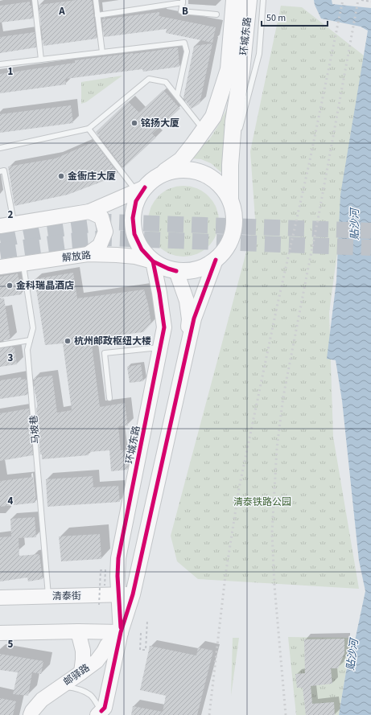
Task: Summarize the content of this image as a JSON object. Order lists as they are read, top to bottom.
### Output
{
  "streets": {
    "main road": [
      "环城东路",
      "解放路",
      "清泰街",
      "邮驿路"
    ],
    "lane": ["马坡巷"]
  },
  "crossings": [
    ["环城东路", "解放路"],
    ["环城东路", "清泰街"],
    ["环城东路", "邮驿路"],
    ["解放路", "马坡巷"],
    ["马坡巷", "清泰街"]
  ],
  "water": ["贴沙河"],
  "parks": ["清泰铁路公园"],
  "places": [
    "铭扬大厦",
    "金衙庄大厦",
    "金科瑞晶酒店",
    "杭州邮政枢纽大楼"
  ],
  "scale_bar": "50 m",
  "grid": {
    "columns": ["A", "B"],
    "rows": [
      "1",
      "2",
      "3",
      "4",
      "5"
    ]
  }
}
